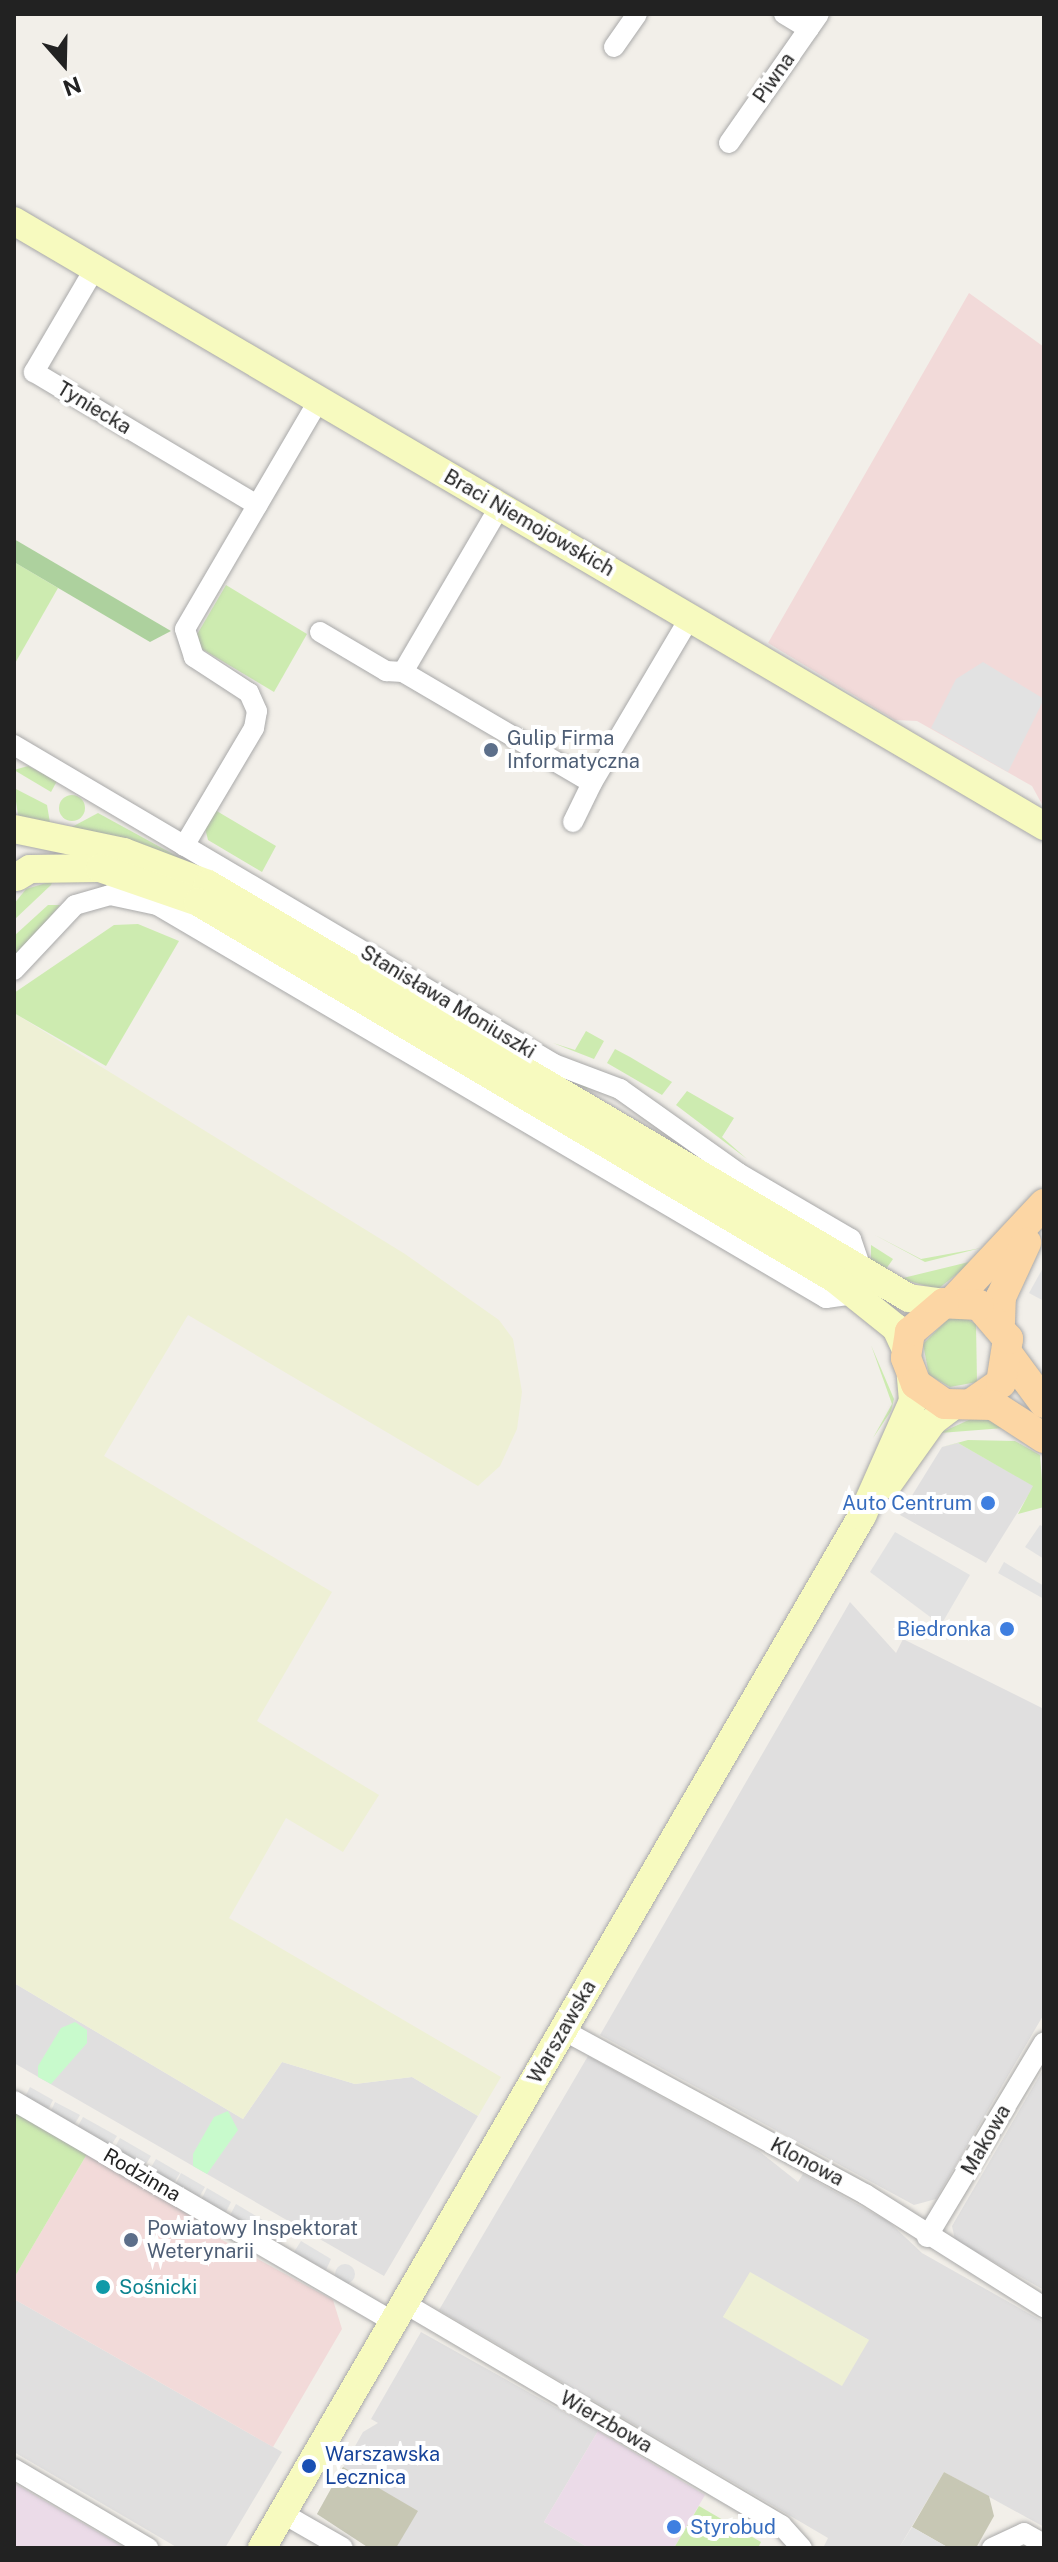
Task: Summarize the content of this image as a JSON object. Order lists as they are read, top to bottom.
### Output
{
  "streets": {
    "main road": ["Braci Niemojowskich", "Stanisława Moniuszki", "Warszawska"],
    "street": [
      "Piwna",
      "Tyniecka",
      "Makowa",
      "Klonowa",
      "Rodzinna",
      "Wierzbowa"
    ]
  },
  "crossings": [
    ["Tyniecka", "Braci Niemojowskich"],
    ["Stanisława Moniuszki", "Warszawska"],
    ["Warszawska", "Klonowa"],
    ["Warszawska", "Rodzinna"],
    ["Warszawska", "Wierzbowa"],
    ["Makowa", "Klonowa"],
    ["Rodzinna", "Wierzbowa"]
  ],
  "places": [
    "Gulip Firma Informatyczna",
    "Auto Centrum",
    "Biedronka",
    "Powiatowy Inspektorat Weterynarii",
    "Sośnicki",
    "Warszawska Lecznica",
    "Styrobud"
  ],
  "north": "bottom"
}
